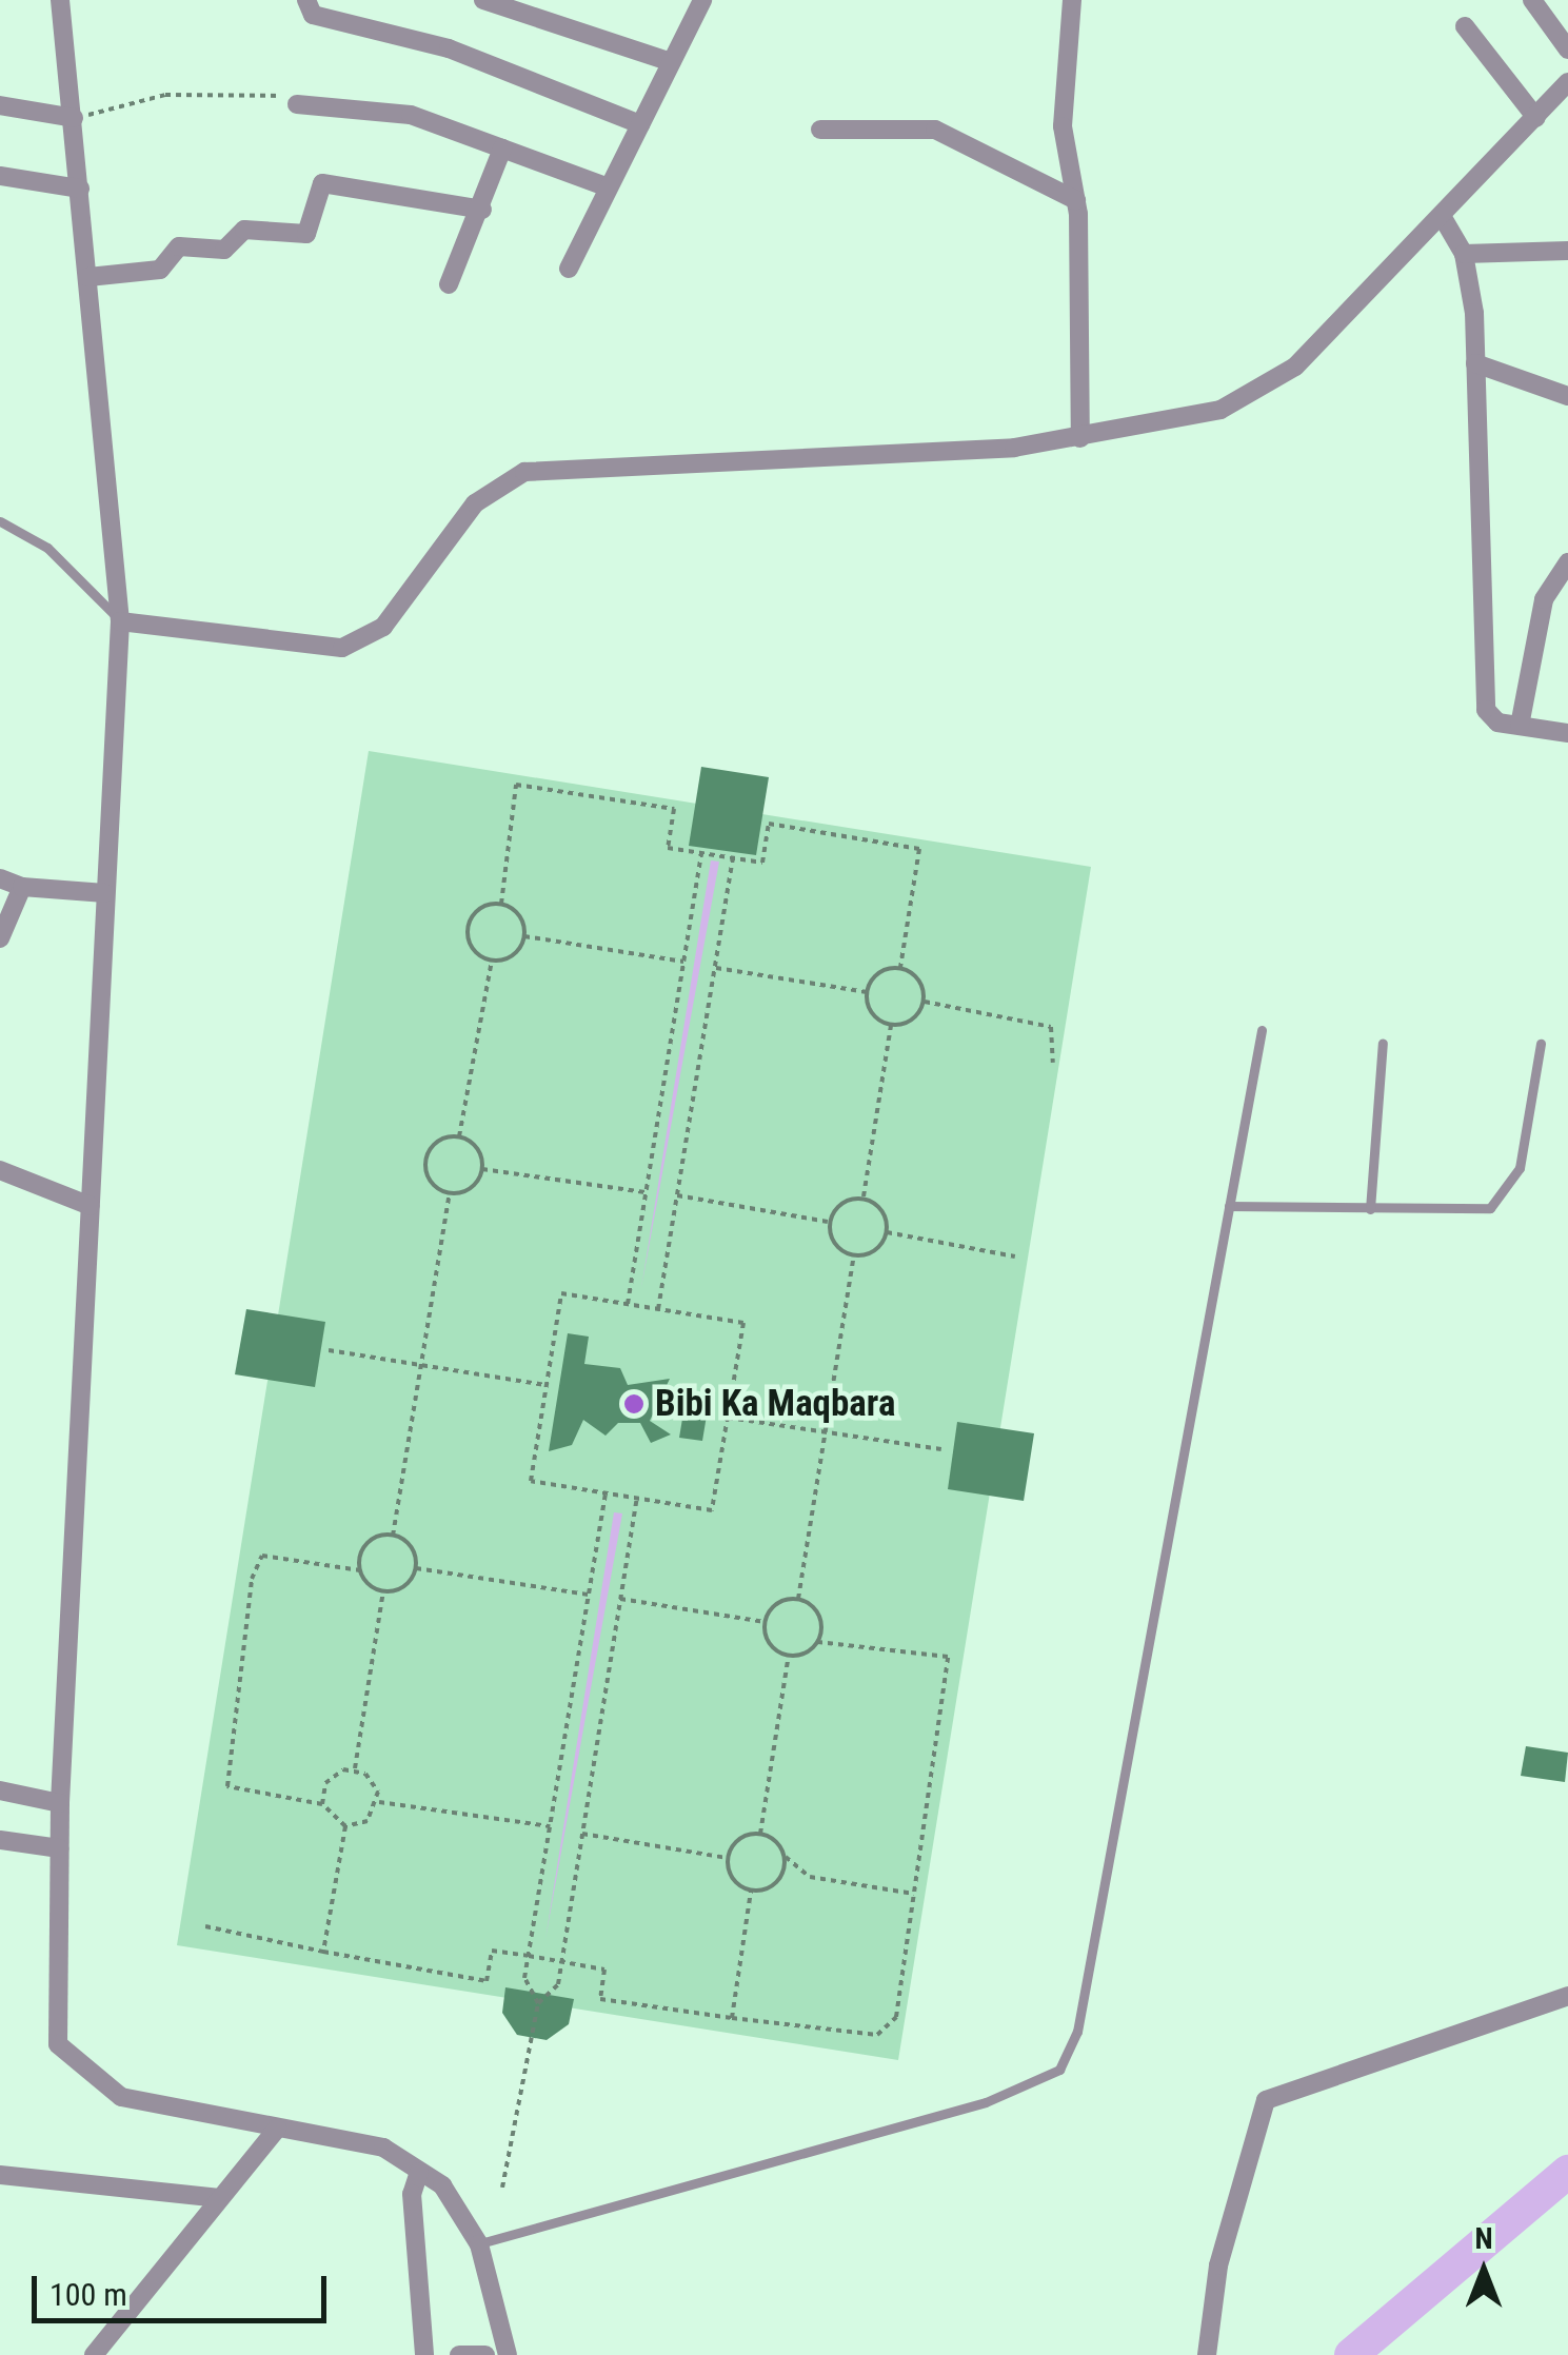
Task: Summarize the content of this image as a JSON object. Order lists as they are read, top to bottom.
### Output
{
  "places": ["Bibi Ka Maqbara"],
  "scale_bar": "100 m",
  "north": "top"
}
